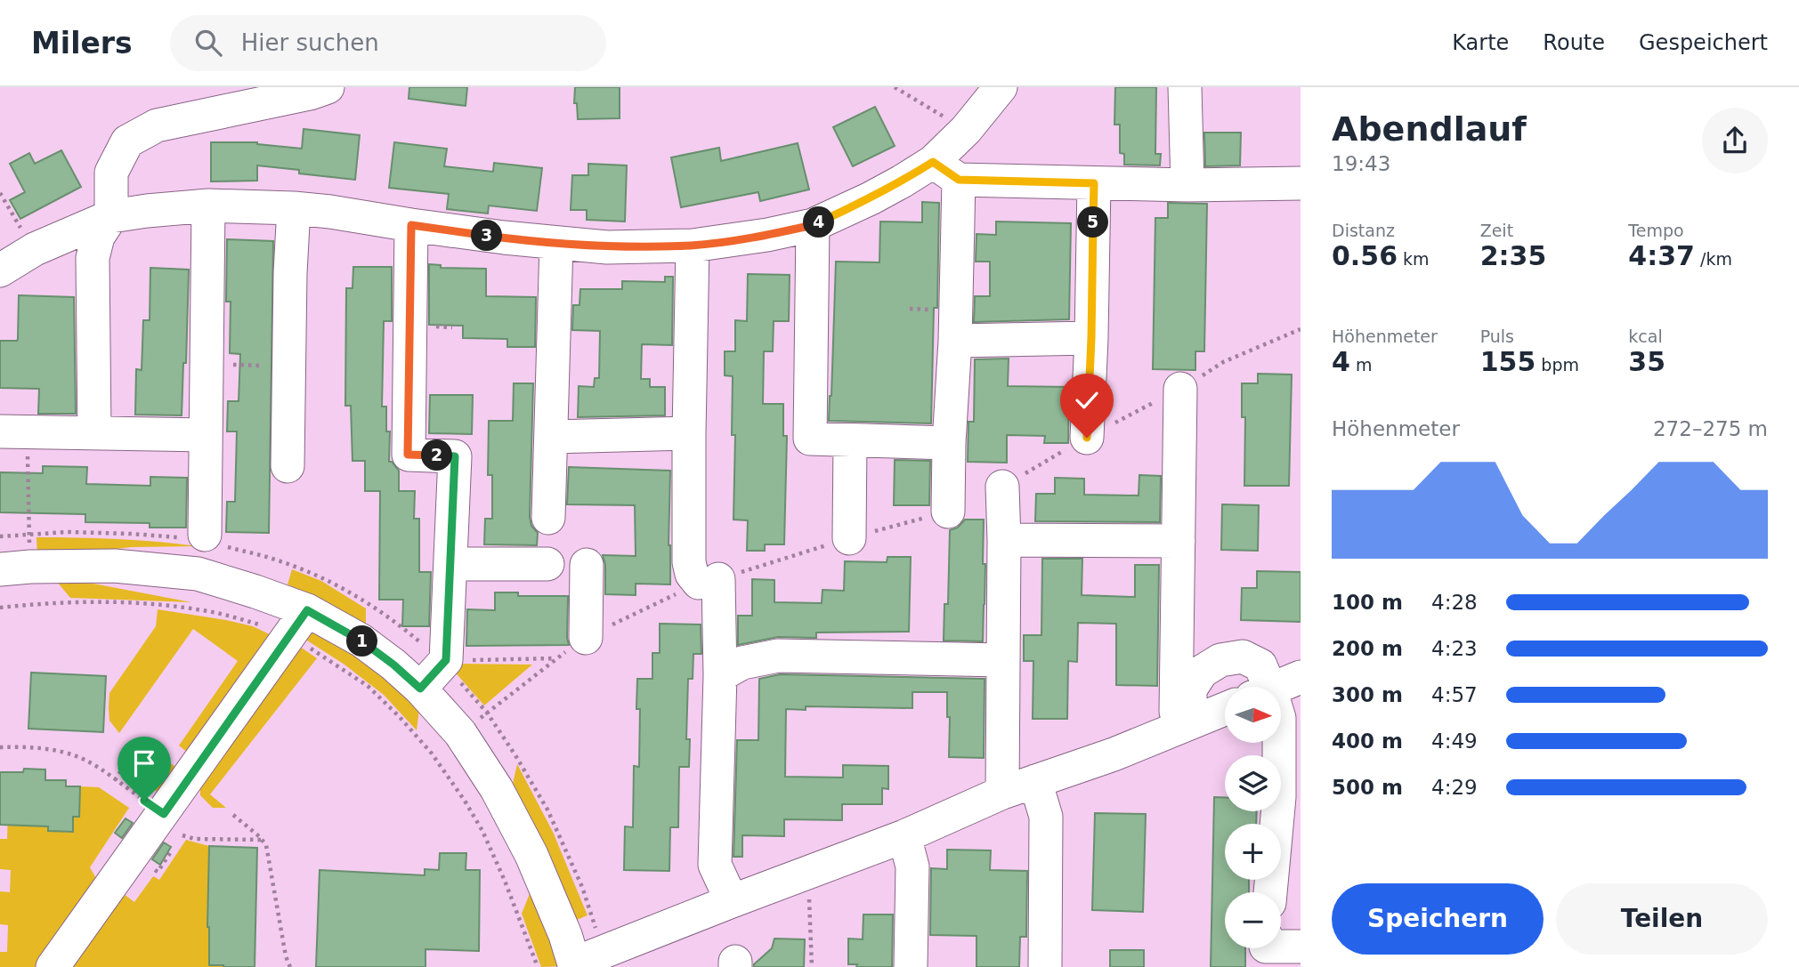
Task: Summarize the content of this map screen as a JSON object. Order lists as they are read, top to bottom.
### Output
{
  "north": "right",
  "page": {
    "header": "Milers",
    "search": "Hier suchen",
    "nav": ["Karte", "Route", "Gespeichert"],
    "heading": ["Abendlauf", "19:43"],
    "stats": [
      ["Distanz", "0.56 km"],
      ["Zeit", "2:35"],
      ["Tempo", "4:37 /km"],
      ["Höhenmeter", "4 m"],
      ["Puls", "155 bpm"],
      ["kcal", "35"]
    ],
    "pins": [
      "4",
      "5",
      "3",
      "2",
      "1"
    ],
    "chart": ["Höhenmeter", "272–275 m"],
    "list": [
      {
        "name": "100 m",
        "note": "4:28"
      },
      {
        "name": "200 m",
        "note": "4:23"
      },
      {
        "name": "300 m",
        "note": "4:57"
      },
      {
        "name": "400 m",
        "note": "4:49"
      },
      {
        "name": "500 m",
        "note": "4:29"
      }
    ],
    "map_buttons": ["+", "−"],
    "buttons": ["Speichern", "Teilen"]
  }
}
